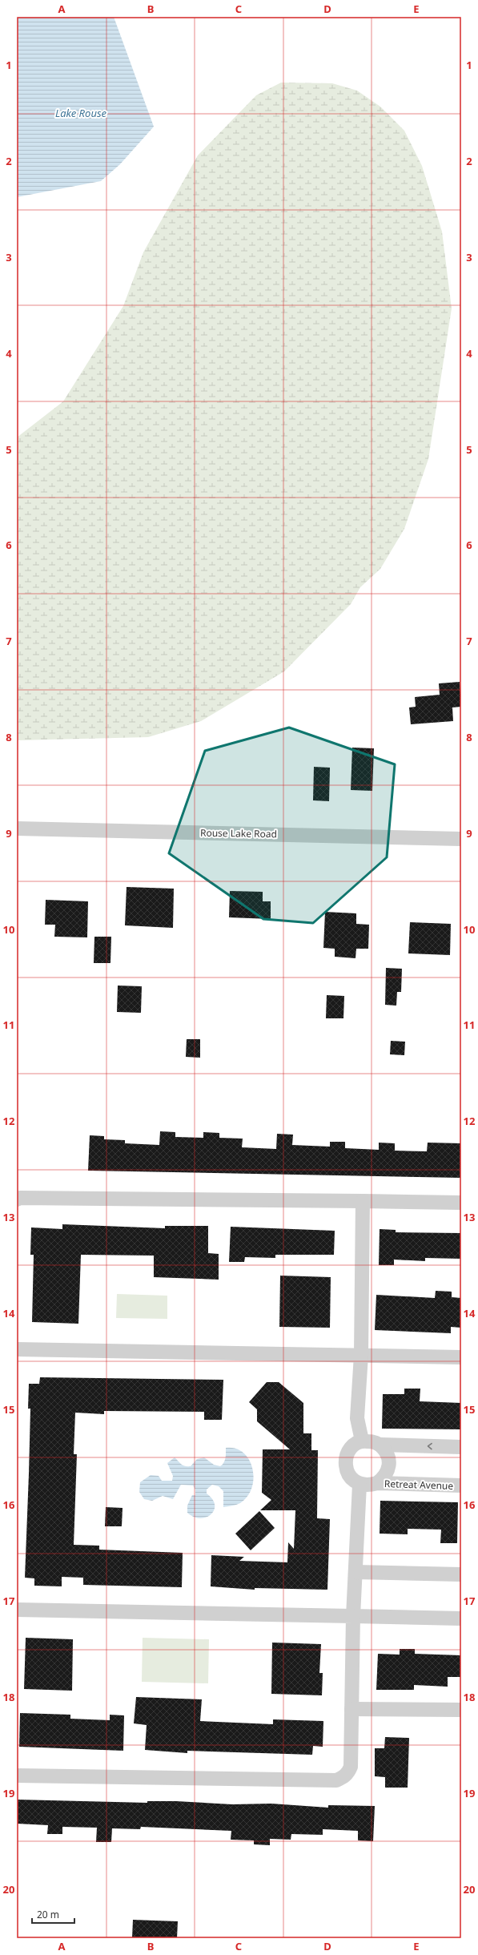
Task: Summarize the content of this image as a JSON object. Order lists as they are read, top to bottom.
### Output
{
  "streets": {
    "street": ["Rouse Lake Road", "Retreat Avenue"]
  },
  "water": ["Lake Rouse"],
  "scale_bar": "20 m",
  "grid": {
    "columns": [
      "A",
      "B",
      "C",
      "D",
      "E"
    ],
    "rows": [
      "1",
      "2",
      "3",
      "4",
      "5",
      "6",
      "7",
      "8",
      "9",
      "10",
      "11",
      "12",
      "13",
      "14",
      "15",
      "16",
      "17",
      "18",
      "19",
      "20"
    ]
  }
}
